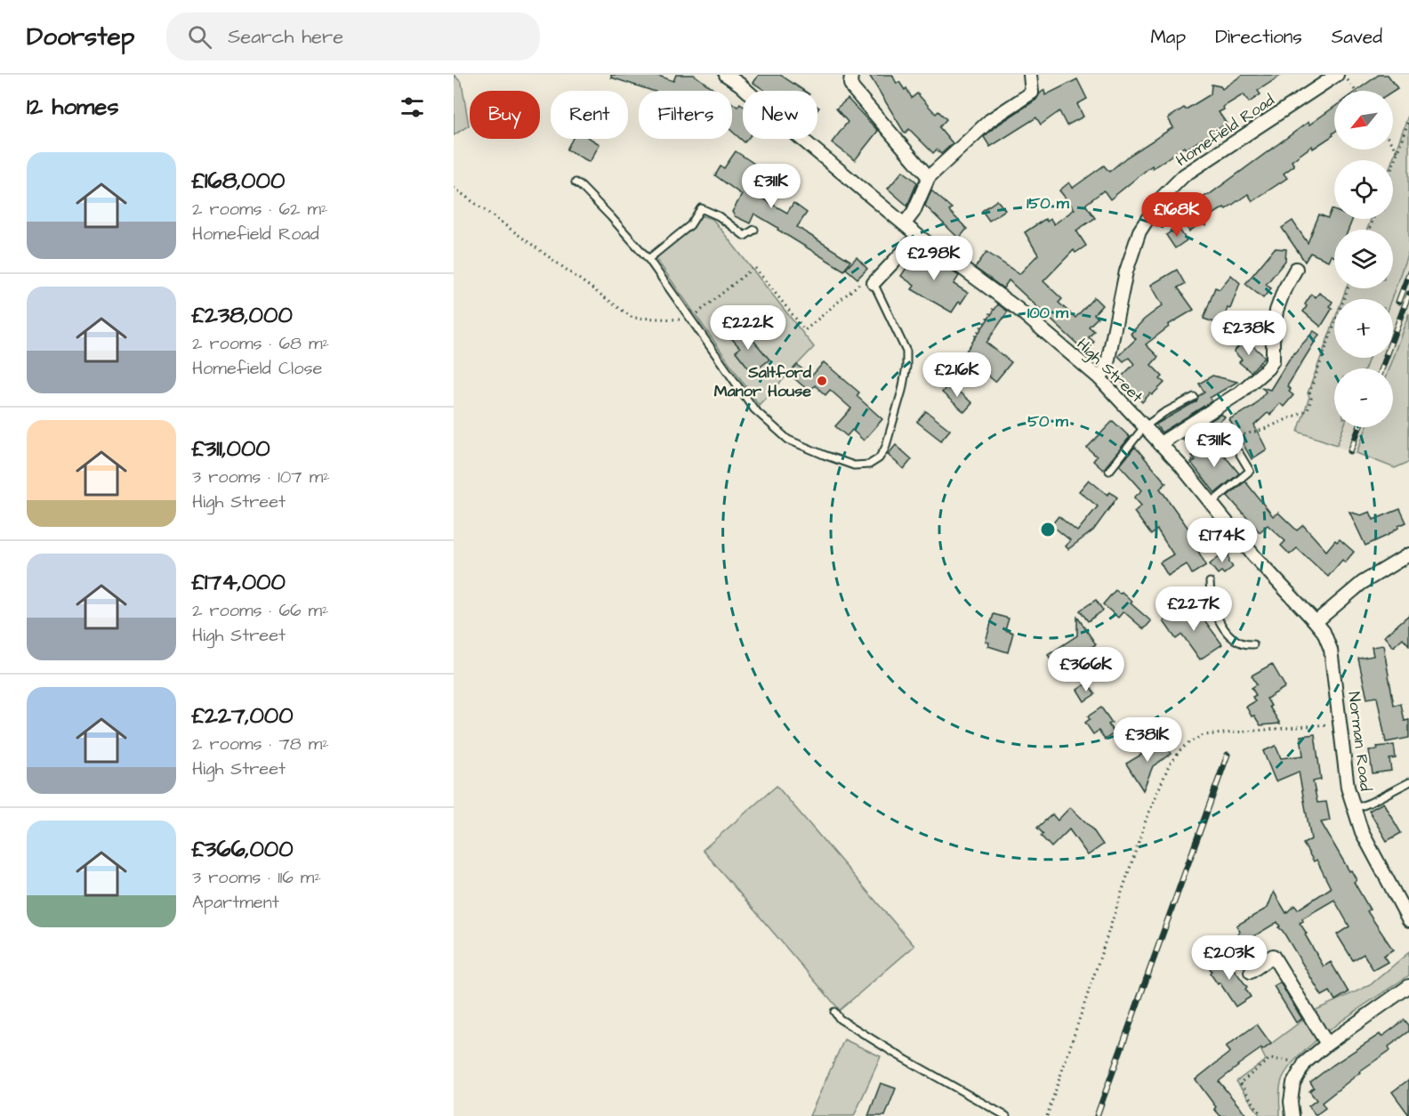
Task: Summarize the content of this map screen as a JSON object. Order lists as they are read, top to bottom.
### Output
{
  "streets": {
    "street": ["Homefield Road", "High Street", "Norman Road"]
  },
  "crossings": [
    ["Homefield Road", "High Street"],
    ["High Street", "Norman Road"]
  ],
  "places": ["Saltford Manor House"],
  "north": "bottom left",
  "page": {
    "header": "Doorstep",
    "search": "Search here",
    "nav": ["Map", "Directions", "Saved"],
    "heading": "12 homes",
    "map_buttons": ["+", "−"],
    "chip": [
      "Buy",
      "Rent",
      "Filters",
      "New"
    ],
    "list": [
      {
        "name": "£168,000",
        "note": "2 rooms · 62 m² · Homefield Road"
      },
      {
        "name": "£238,000",
        "note": "2 rooms · 68 m² · Homefield Close"
      },
      {
        "name": "£311,000",
        "note": "3 rooms · 107 m² · High Street"
      },
      {
        "name": "£174,000",
        "note": "2 rooms · 66 m² · High Street"
      },
      {
        "name": "£227,000",
        "note": "2 rooms · 78 m² · High Street"
      },
      {
        "name": "£366,000",
        "note": "3 rooms · 116 m² · Apartment"
      }
    ],
    "price": [
      "£311K",
      "£168K",
      "£298K",
      "£222K",
      "£238K",
      "£216K",
      "£311K",
      "£174K",
      "£227K",
      "£366K",
      "£381K",
      "£203K"
    ]
  },
  "rings": ["150 m", "100 m", "50 m"]
}
